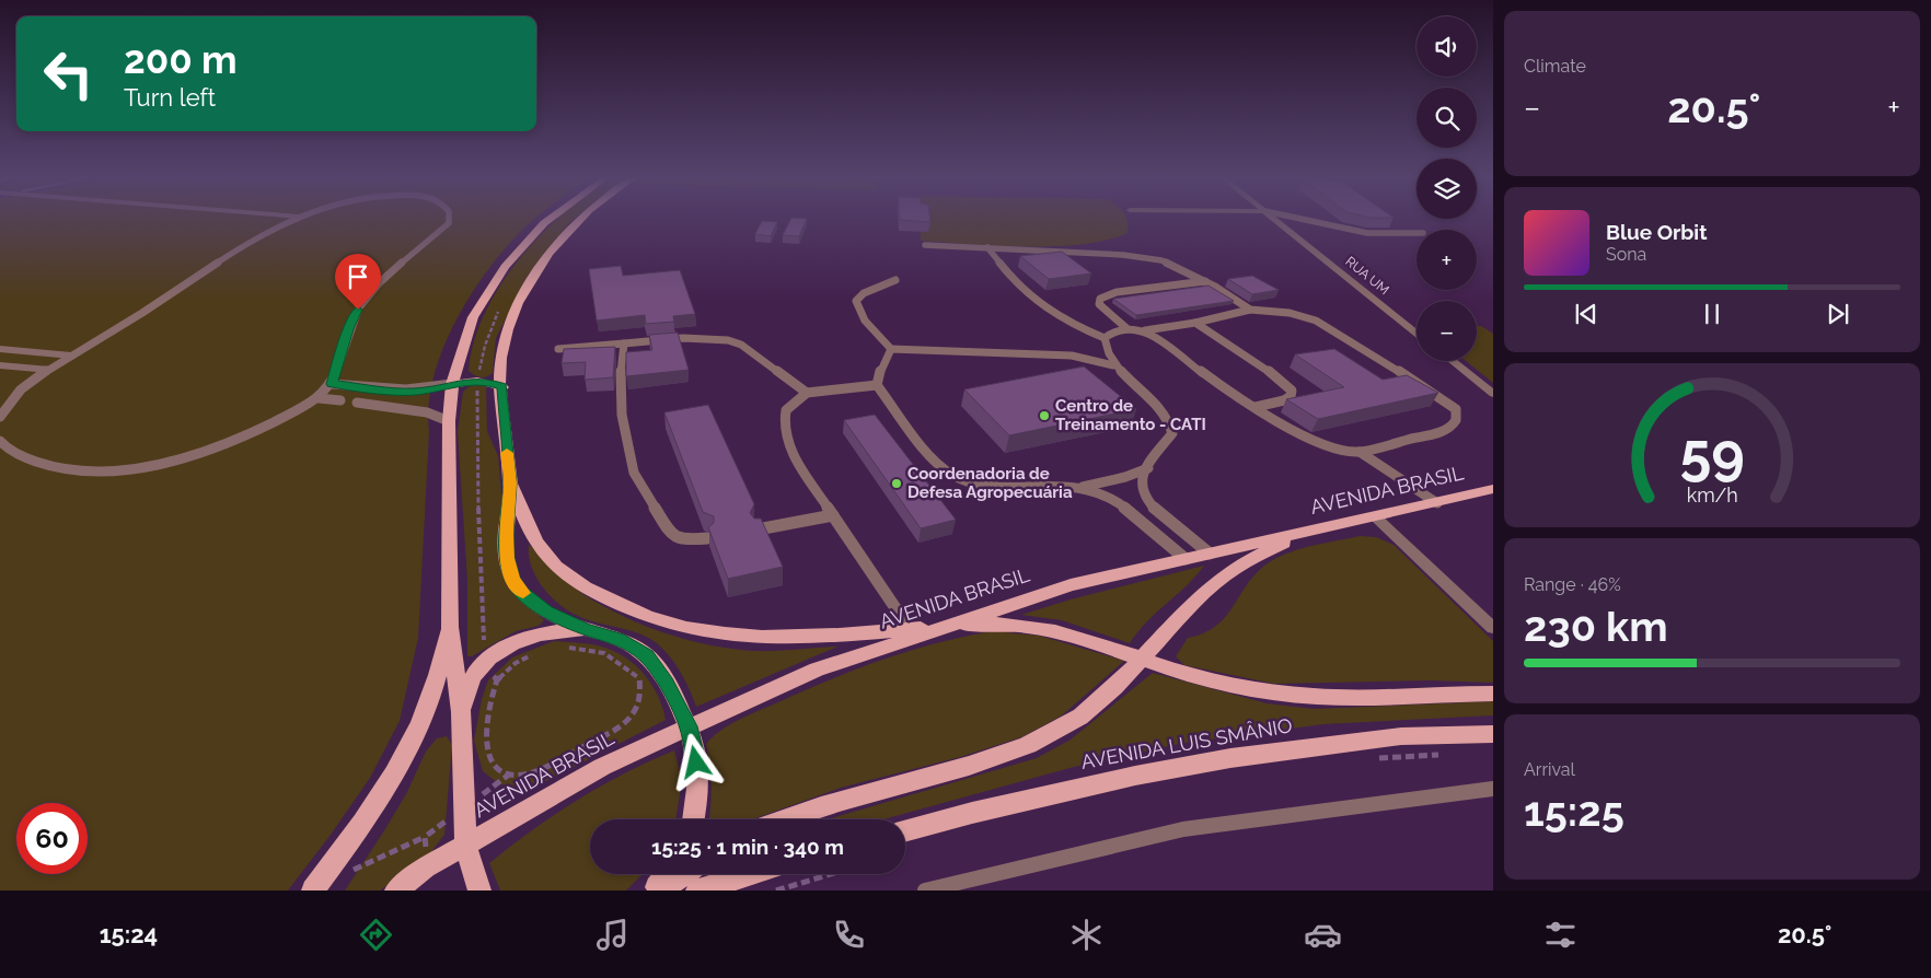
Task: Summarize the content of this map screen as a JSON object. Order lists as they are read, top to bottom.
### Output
{
  "streets": {
    "main road": ["AVENIDA BRASIL", "AVENIDA LUIS SMÂNIO"],
    "street": ["RUA UM"]
  },
  "crossings": [
    ["AVENIDA BRASIL", "AVENIDA LUIS SMÂNIO"]
  ],
  "places": ["Centro de Treinamento - CATI", "Coordenadoria de Defesa Agropecuária"],
  "page": {
    "tile": [
      "Climate",
      ["Range · 46%", "230 km"],
      ["Arrival", "15:25"]
    ],
    "map_buttons": ["+", "−"],
    "turn": ["200 m", "Turn left"],
    "heat": ["−", "20.5°", "+"],
    "song": ["Blue Orbit", "Sona"],
    "limit": "60",
    "trip": "15:25 · 1 min · 340 m",
    "tabs": ["15:24", "20.5°"],
    "gauge": ["59", "km/h"]
  }
}
